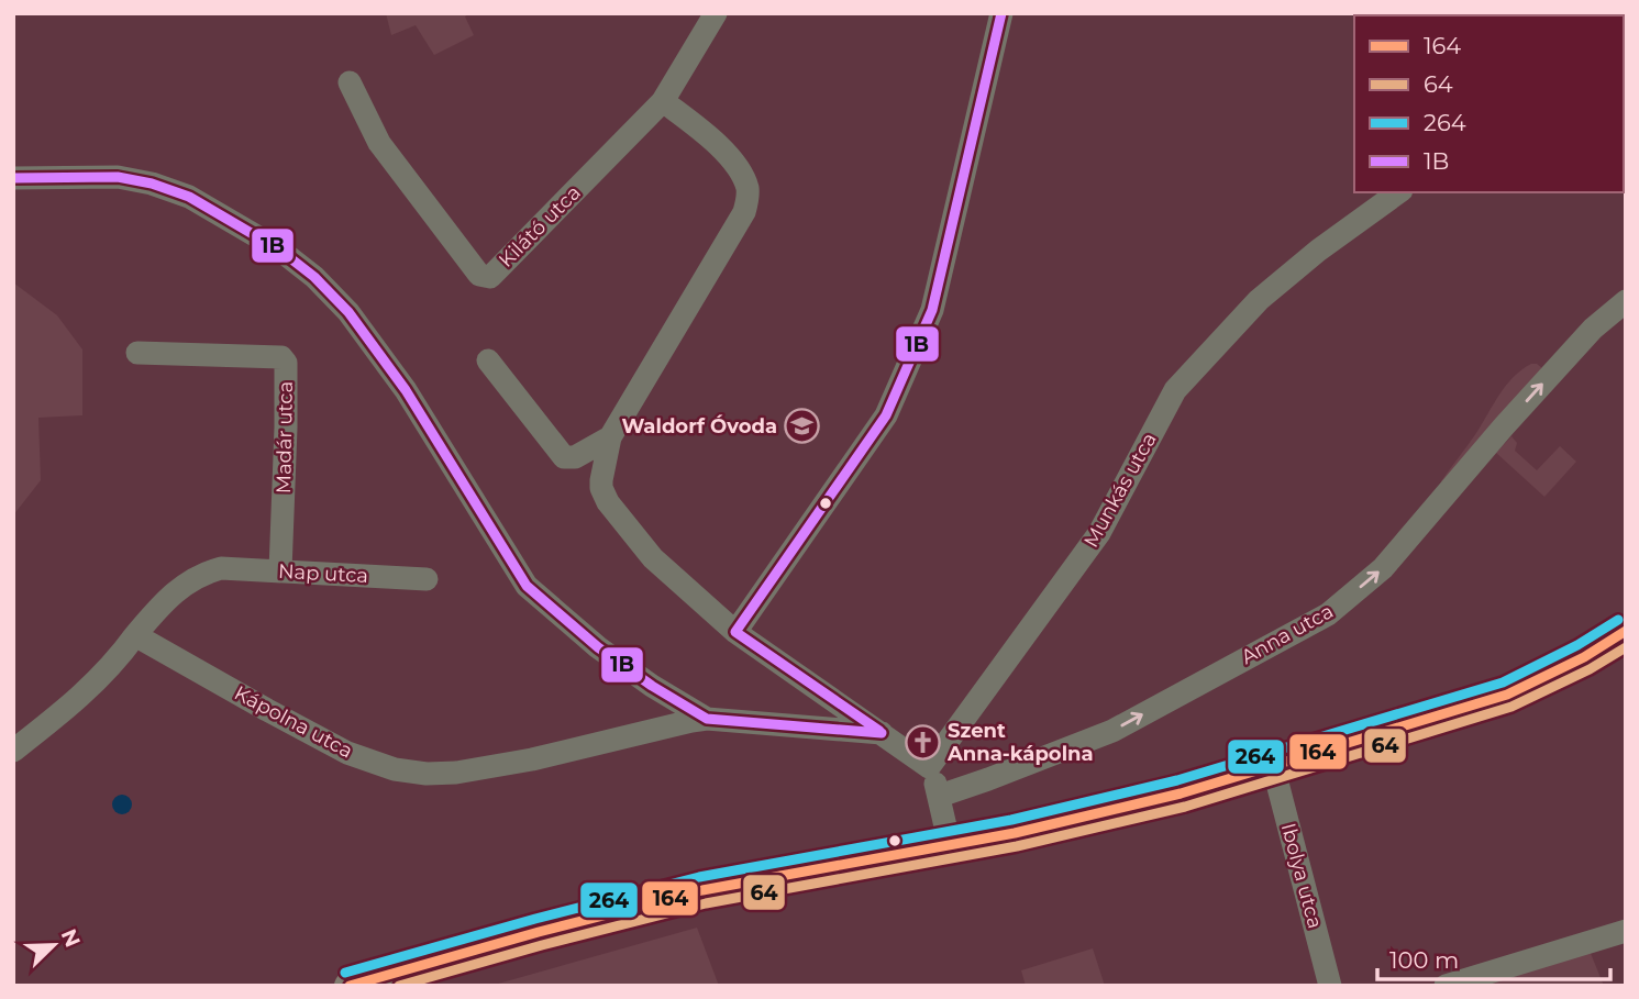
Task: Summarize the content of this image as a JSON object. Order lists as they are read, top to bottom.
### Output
{
  "streets": {
    "street": [
      "Kilátó utca",
      "Madár utca",
      "Munkás utca",
      "Nap utca",
      "Anna utca",
      "Kápolna utca",
      "Ibolya utca"
    ]
  },
  "crossings": [
    ["Madár utca", "Nap utca"],
    ["Nap utca", "Kápolna utca"]
  ],
  "one_way": ["Anna utca"],
  "places": {
    "school or university": ["Waldorf Óvoda"],
    "church": ["Szent Anna-kápolna"]
  },
  "lines": [
    "transit line 1B",
    "transit line 264",
    "transit line 164",
    "transit line 64"
  ],
  "legend": [
    "164",
    "64",
    "264",
    "1B"
  ],
  "scale_bar": "100 m",
  "north": "top right"
}
